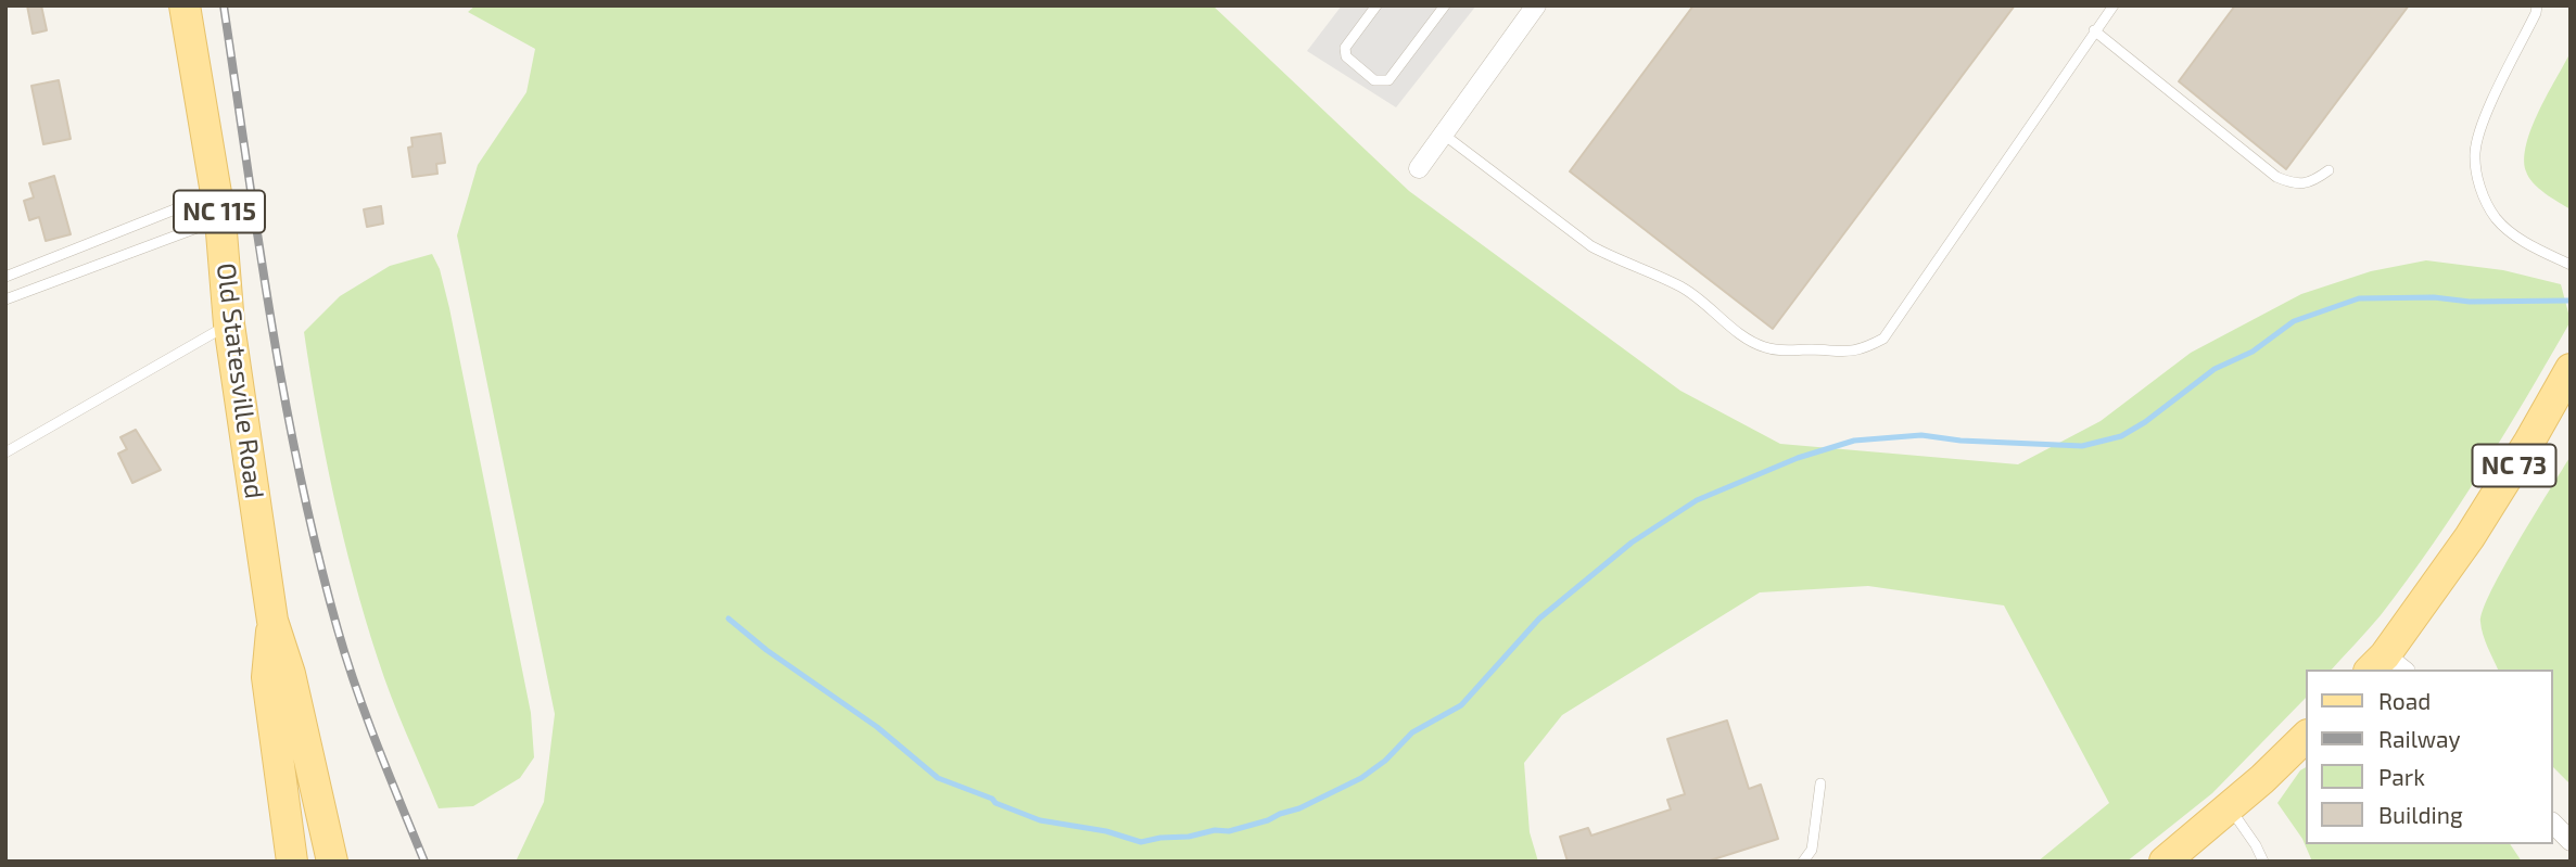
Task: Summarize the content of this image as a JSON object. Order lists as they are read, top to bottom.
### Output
{
  "streets": {
    "main road": ["NC 115", "Old Statesville Road", "NC 73"]
  },
  "legend": [
    "Road",
    "Railway",
    "Park",
    "Building"
  ]
}
